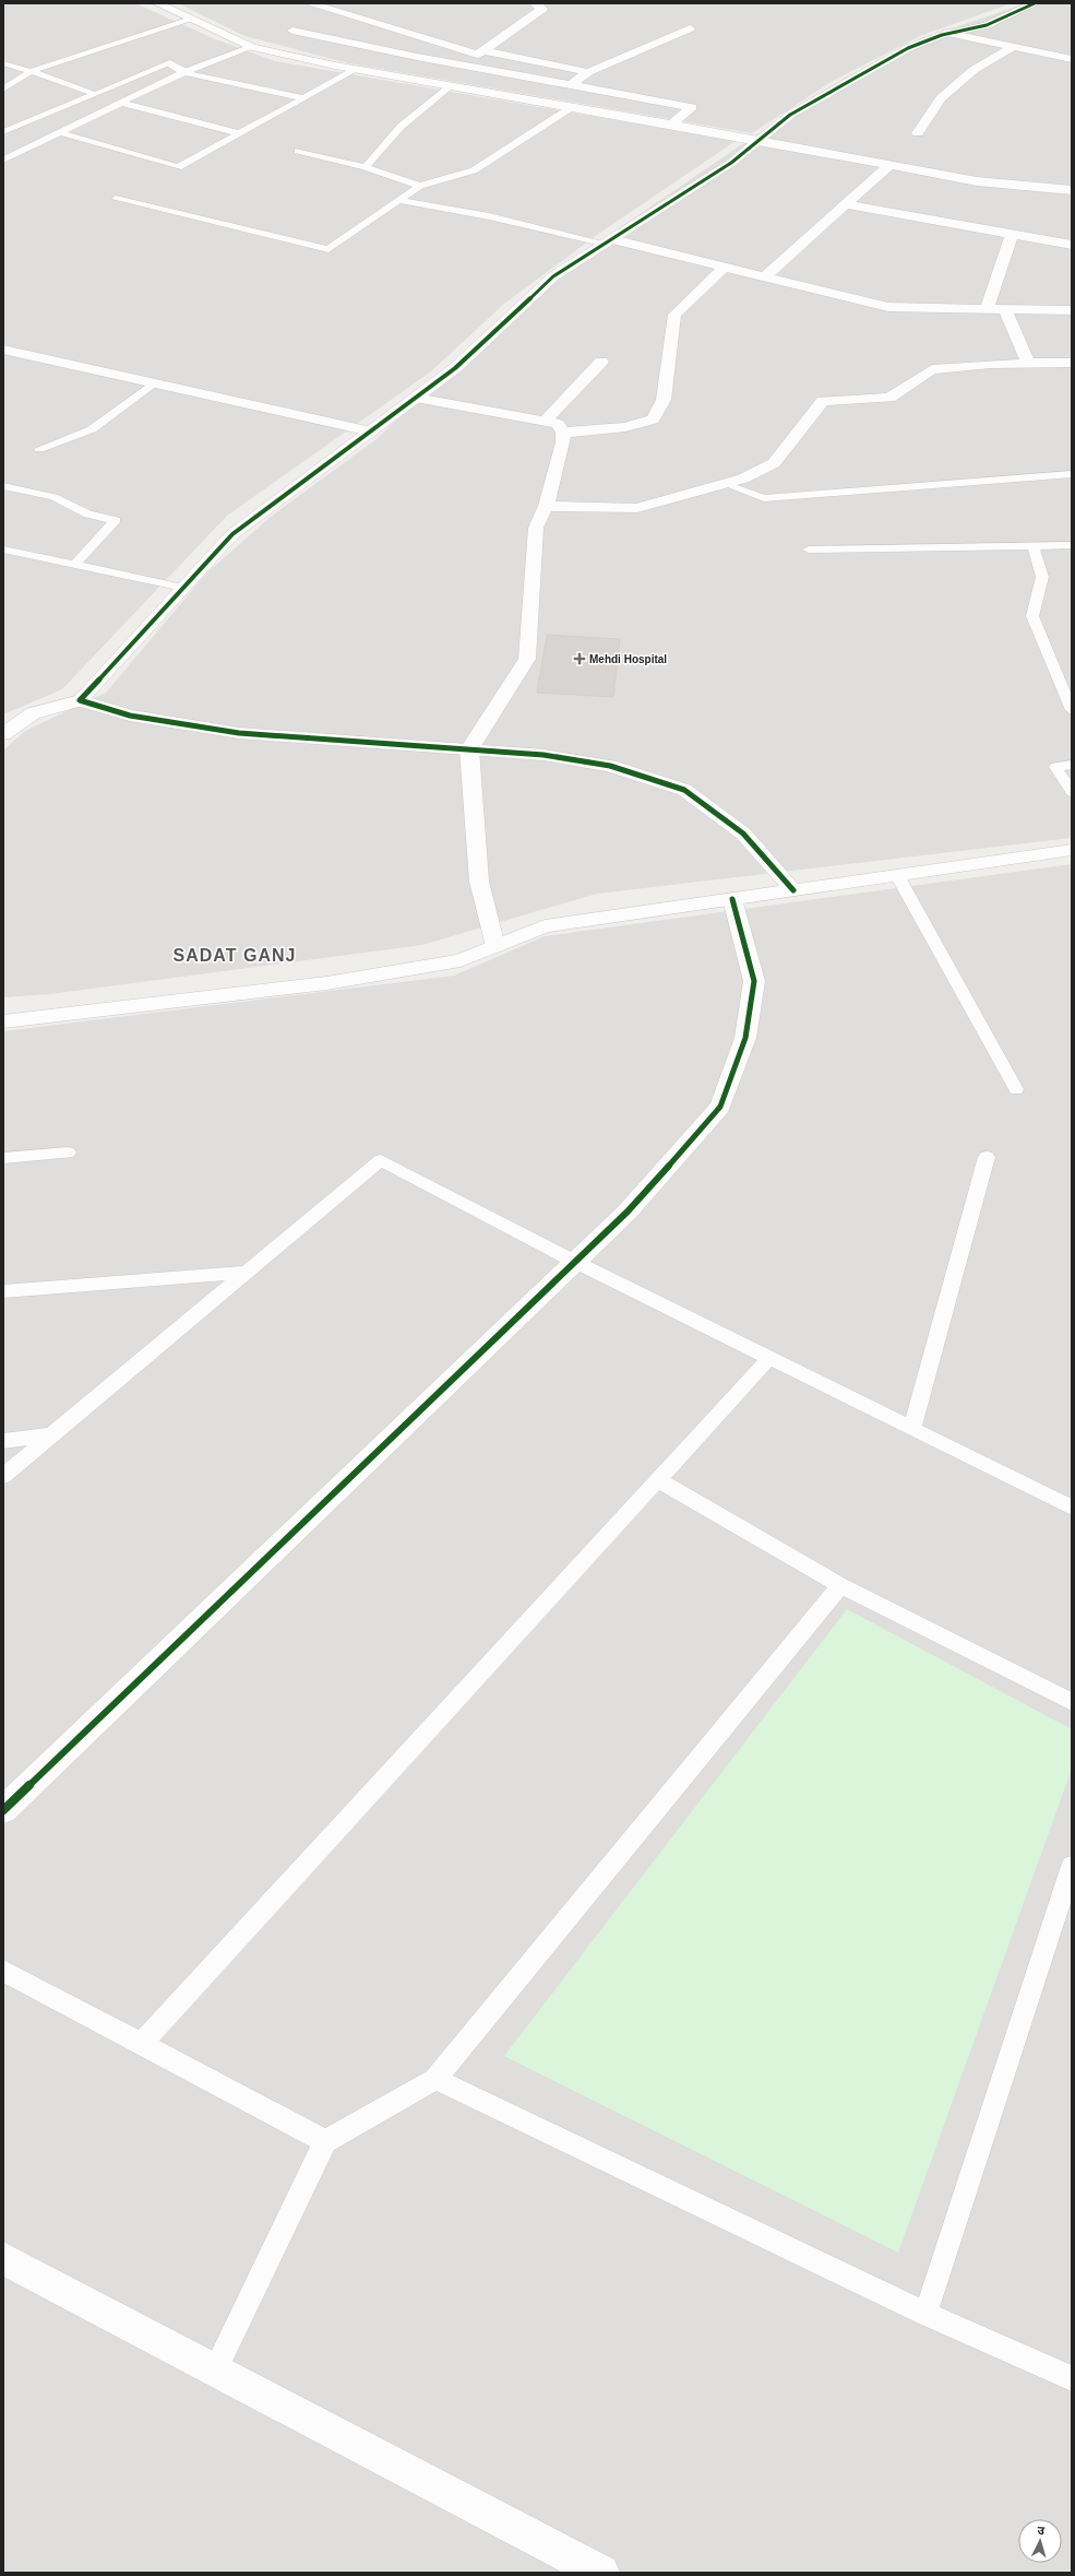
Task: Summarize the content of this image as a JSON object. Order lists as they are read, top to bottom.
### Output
{
  "districts": ["SADAT GANJ"],
  "places": {
    "health": ["Mehdi Hospital"]
  },
  "north": "top"
}
